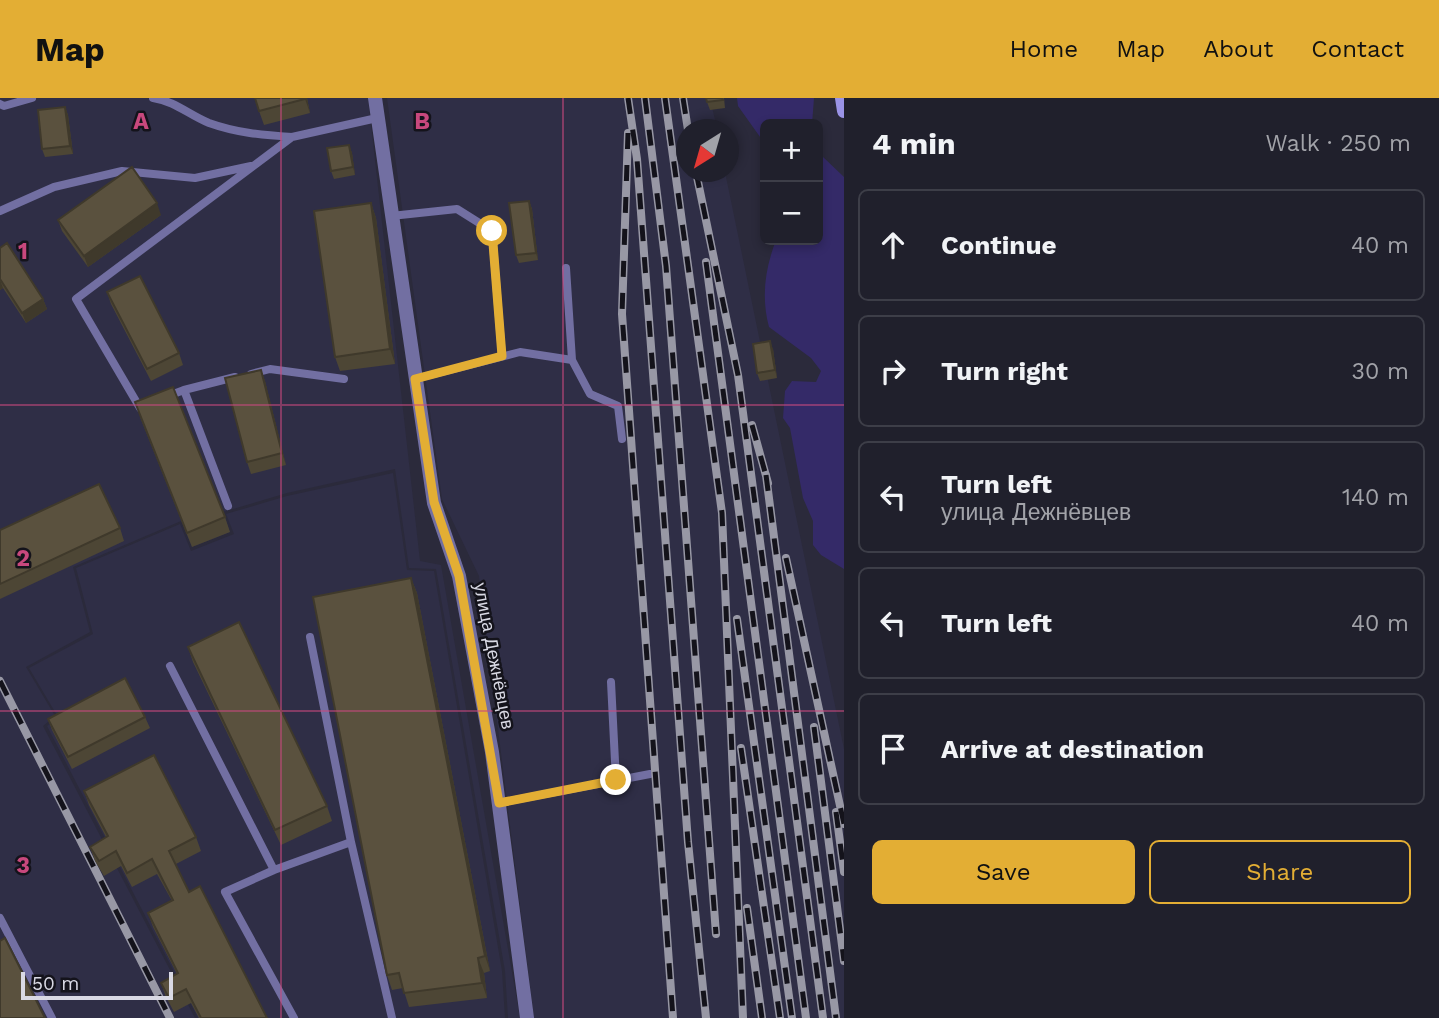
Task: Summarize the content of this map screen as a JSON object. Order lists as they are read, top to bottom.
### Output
{
  "streets": {
    "street": ["улица Дежнёвцев"]
  },
  "scale_bar": "50 m",
  "north": "bottom left",
  "page": {
    "header": "Map",
    "nav": [
      "Home",
      "Map",
      "About",
      "Contact"
    ],
    "heading": ["4 min", "Walk · 250 m"],
    "map_buttons": ["+", "−"],
    "list": [
      ["Continue", "40 m"],
      ["Turn right", "30 m"],
      ["Turn left", "улица Дежнёвцев", "140 m"],
      ["Turn left", "40 m"],
      "Arrive at destination"
    ],
    "buttons": ["Save", "Share"],
    "scale": "50 m"
  },
  "grid": {
    "columns": ["A", "B"],
    "rows": ["1", "2", "3"]
  }
}
